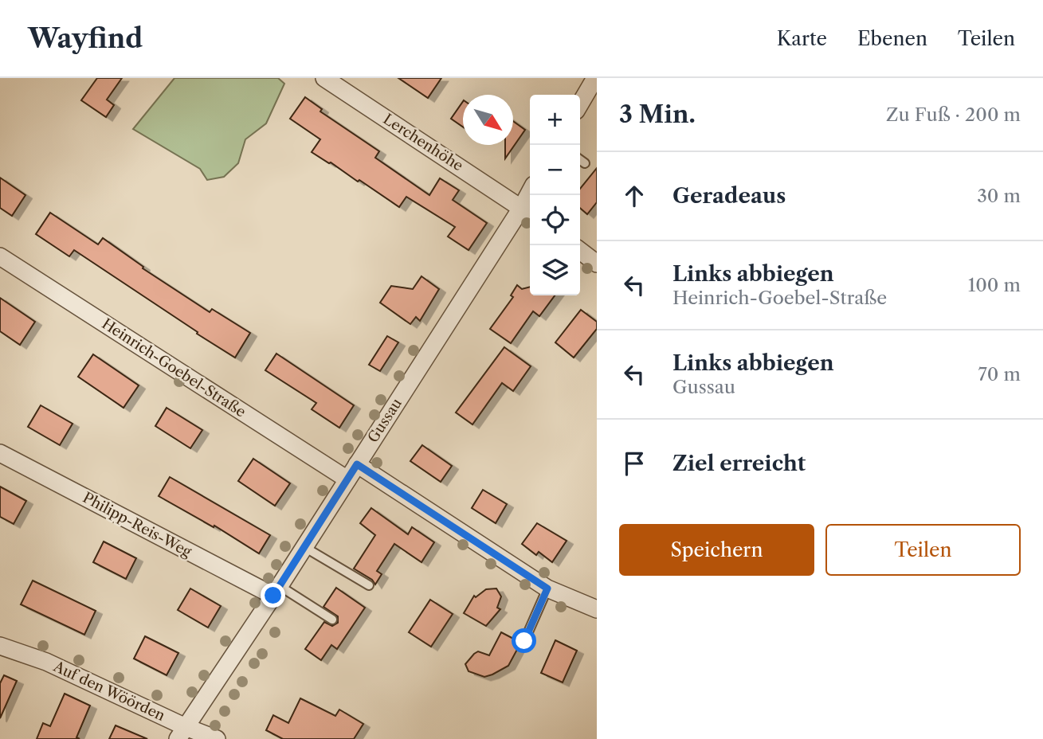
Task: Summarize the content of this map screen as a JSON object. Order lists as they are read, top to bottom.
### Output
{
  "streets": {
    "street": [
      "Lerchenhöhe",
      "Heinrich-Goebel-Straße",
      "Gussau",
      "Philipp-Reis-Weg",
      "Auf den Wöörden"
    ]
  },
  "crossings": [
    ["Lerchenhöhe", "Gussau"],
    ["Heinrich-Goebel-Straße", "Gussau"],
    ["Gussau", "Philipp-Reis-Weg"],
    ["Gussau", "Auf den Wöörden"]
  ],
  "north": "bottom right",
  "page": {
    "header": "Wayfind",
    "nav": ["Karte", "Ebenen", "Teilen"],
    "heading": ["3 Min.", "Zu Fuß · 200 m"],
    "map_buttons": ["+", "−"],
    "list": [
      ["Geradeaus", "30 m"],
      ["Links abbiegen", "Heinrich-Goebel-Straße", "100 m"],
      ["Links abbiegen", "Gussau", "70 m"],
      "Ziel erreicht"
    ],
    "buttons": ["Speichern", "Teilen"]
  }
}
